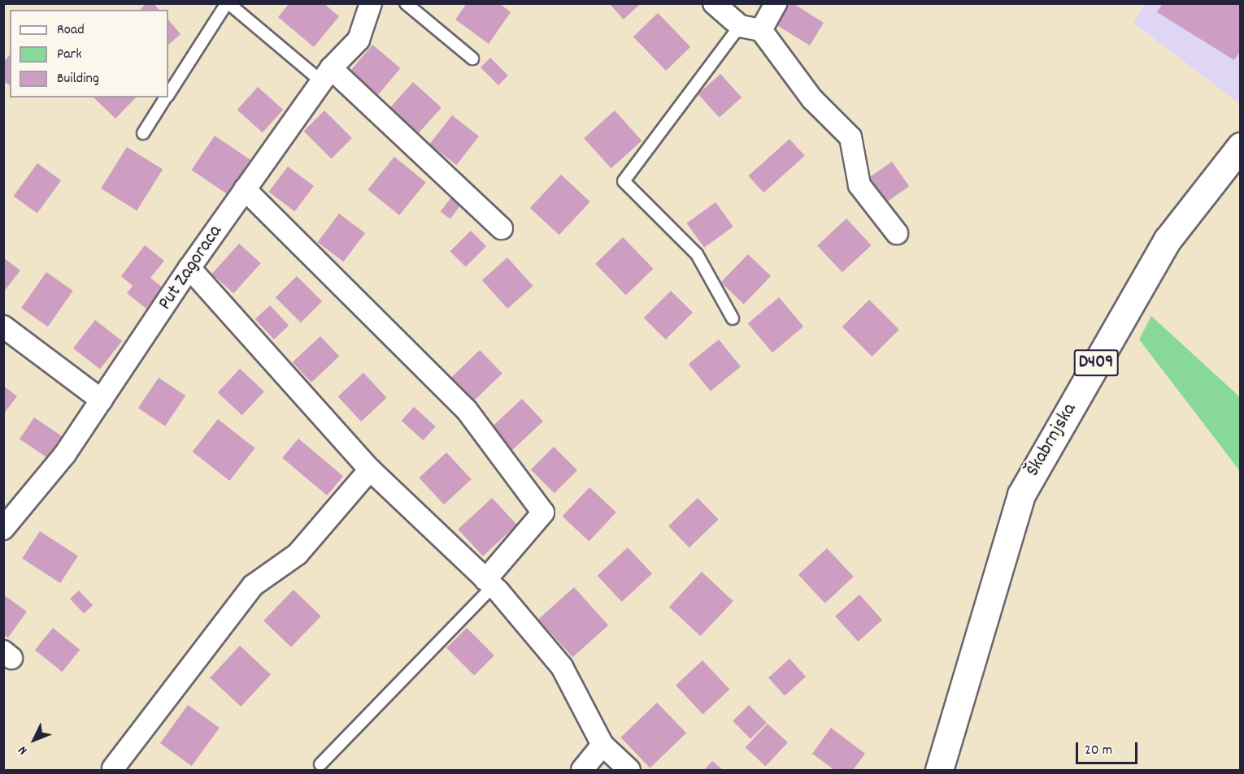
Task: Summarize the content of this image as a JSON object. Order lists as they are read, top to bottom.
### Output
{
  "streets": {
    "main road": ["D409", "Škabrnjska"],
    "street": ["Put Zagoraca"]
  },
  "legend": ["Road", "Park", "Building"],
  "scale_bar": "20 m",
  "north": "bottom left"
}
